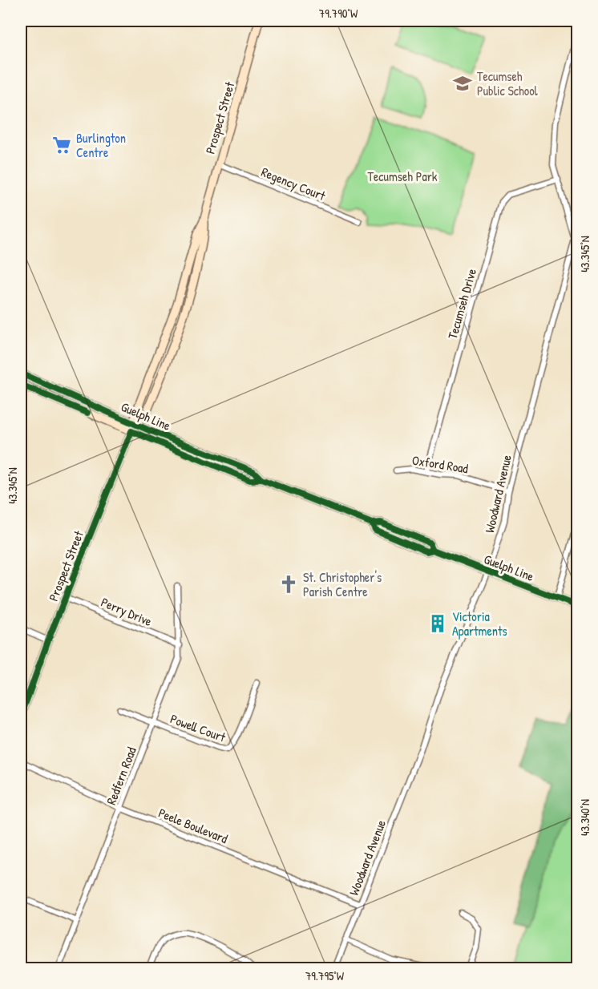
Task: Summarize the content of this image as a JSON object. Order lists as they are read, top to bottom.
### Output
{
  "streets": {
    "street": [
      "Prospect Street",
      "Regency Court",
      "Tecumseh Drive",
      "Guelph Line",
      "Oxford Road",
      "Woodward Avenue",
      "Perry Drive",
      "Powell Court",
      "Redfern Road",
      "Peele Boulevard"
    ]
  },
  "crossings": [
    ["Prospect Street", "Regency Court"],
    ["Prospect Street", "Guelph Line"],
    ["Prospect Street", "Perry Drive"],
    ["Tecumseh Drive", "Oxford Road"],
    ["Tecumseh Drive", "Woodward Avenue"],
    ["Guelph Line", "Woodward Avenue"],
    ["Oxford Road", "Woodward Avenue"],
    ["Woodward Avenue", "Peele Boulevard"],
    ["Perry Drive", "Redfern Road"],
    ["Powell Court", "Redfern Road"],
    ["Redfern Road", "Peele Boulevard"]
  ],
  "parks": ["Tecumseh Park"],
  "places": {
    "school or university": ["Tecumseh Public School"],
    "supermarket": ["Burlington Centre"],
    "church": ["St. Christopher's Parish Centre"],
    "building": ["Victoria Apartments"]
  },
  "coordinates": [
    "79.790°W",
    "43.345°N",
    "43.340°N",
    "79.795°W"
  ]
}
